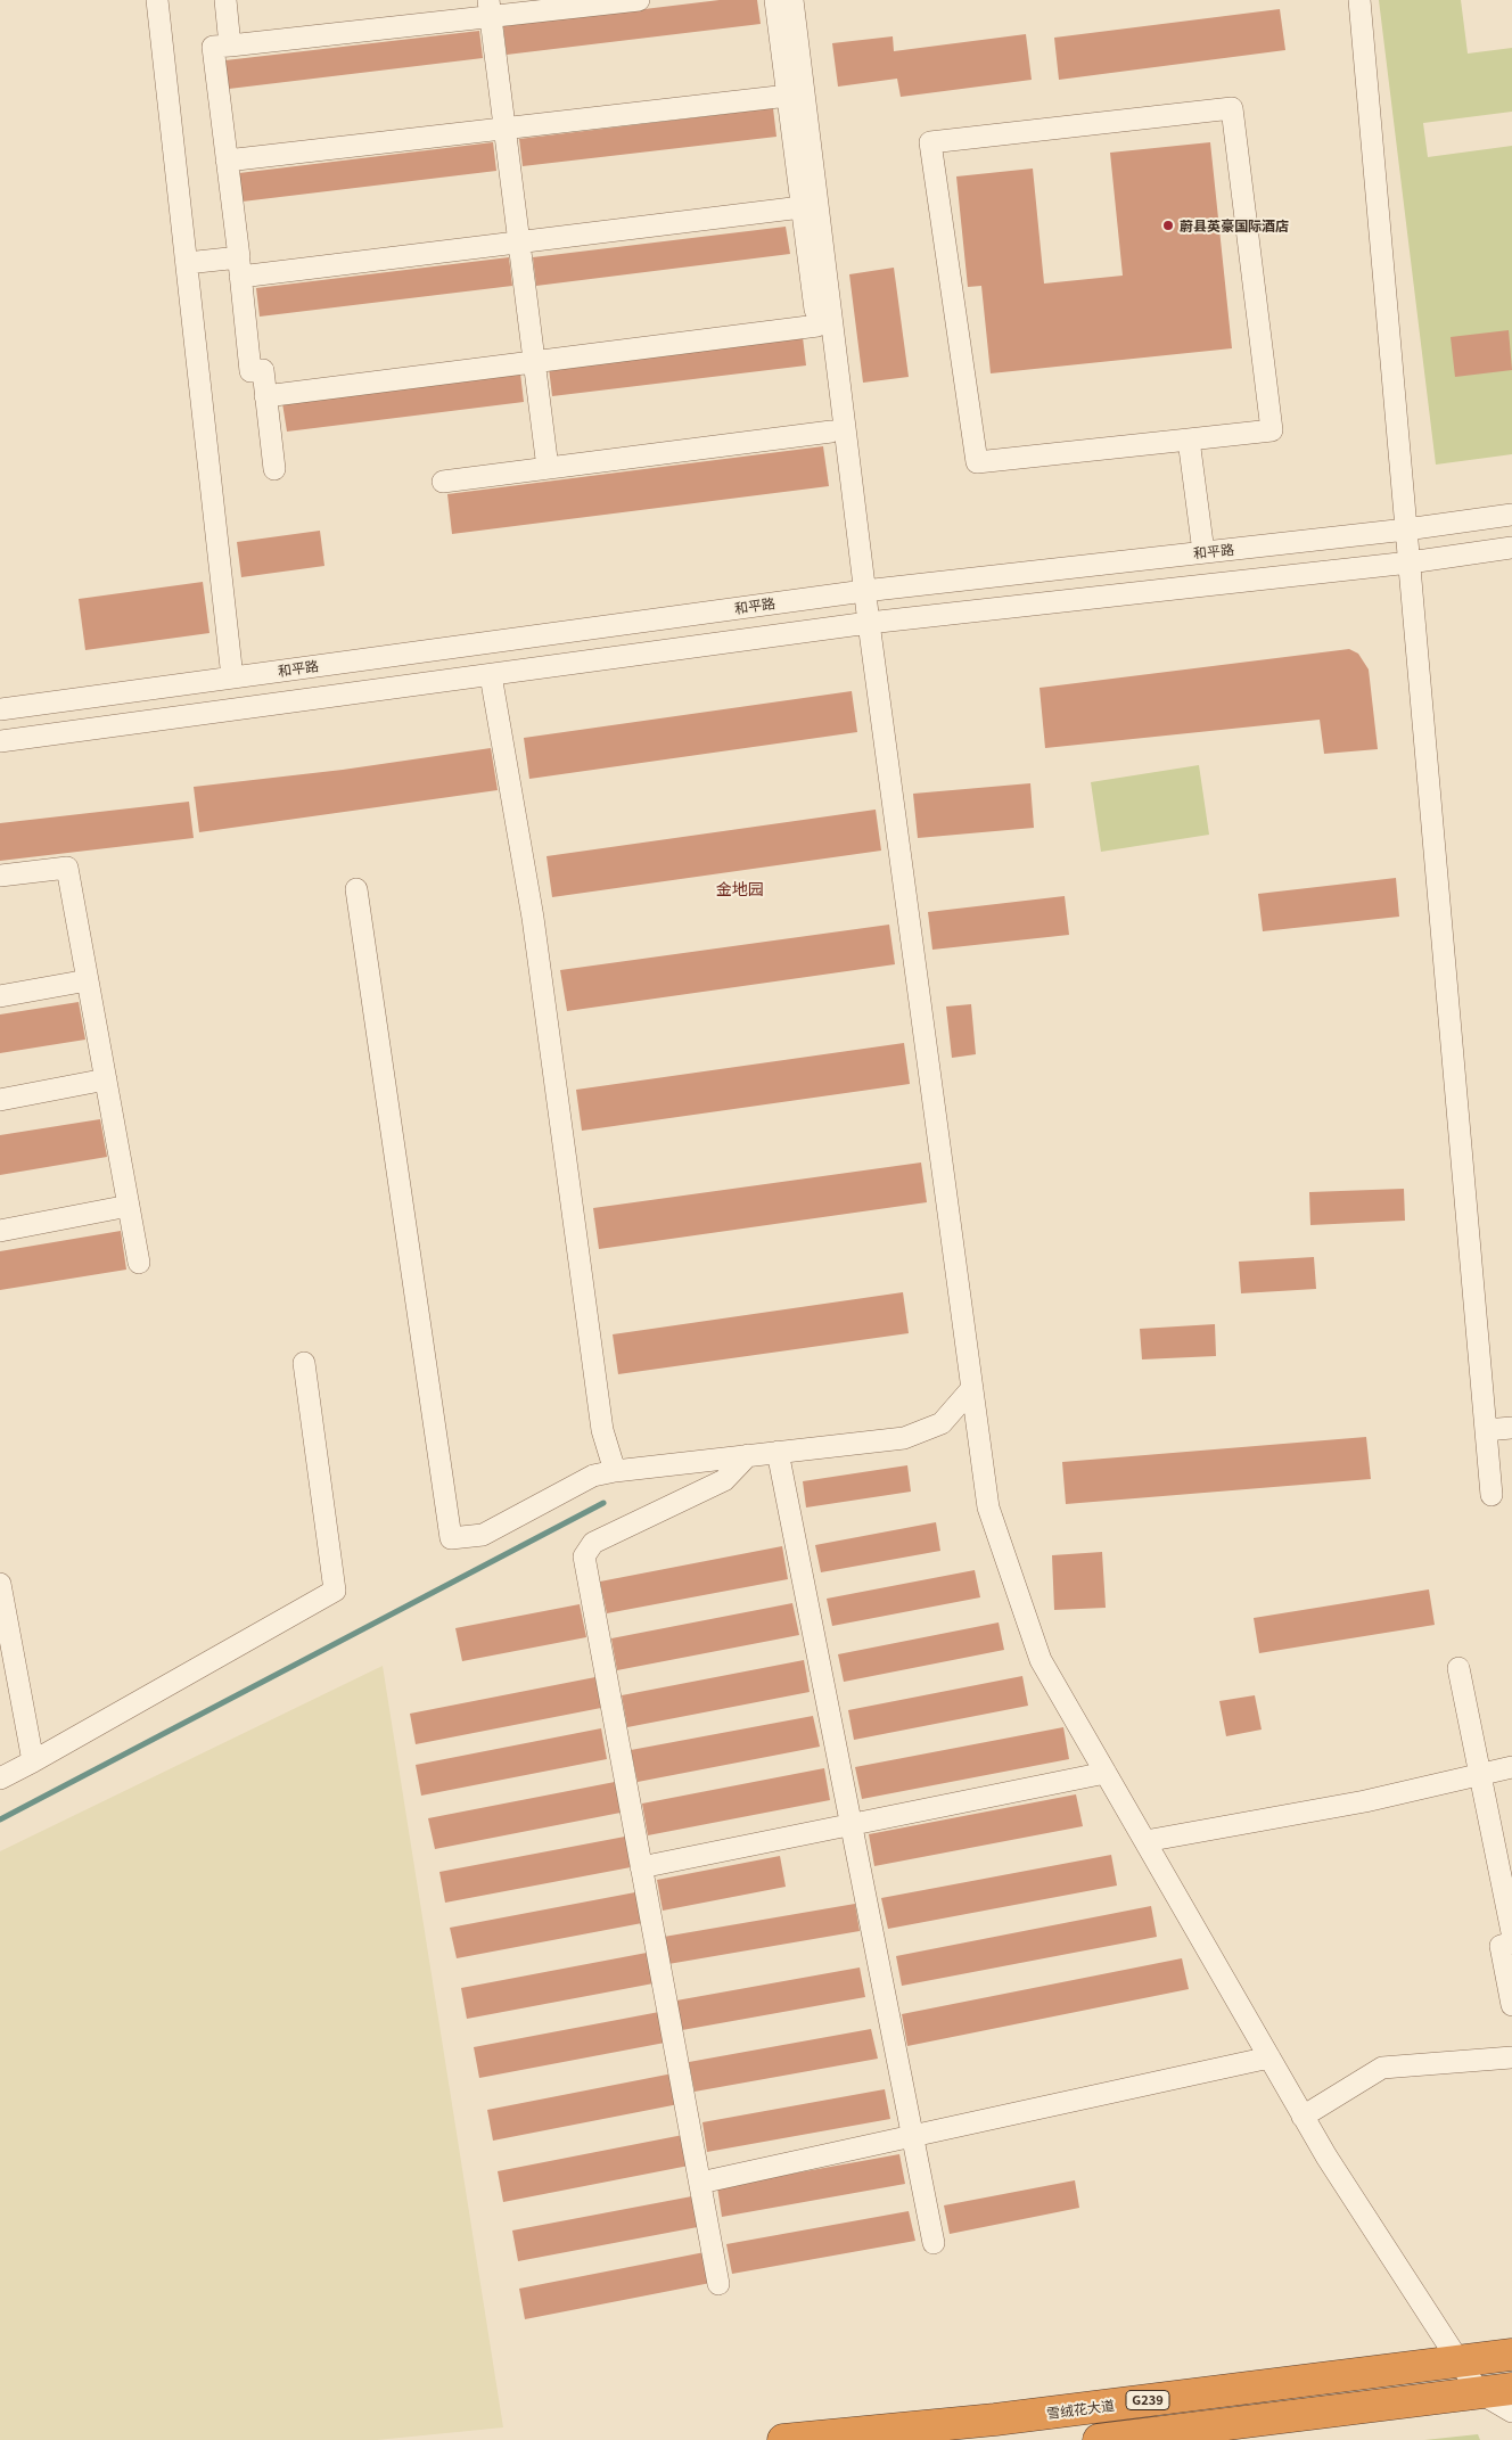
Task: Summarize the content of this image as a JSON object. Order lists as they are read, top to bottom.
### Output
{
  "streets": {
    "highway": ["G239", "雪绒花大道"],
    "street": ["和平路"]
  },
  "districts": ["金地园"],
  "places": ["蔚县英豪国际酒店"]
}
